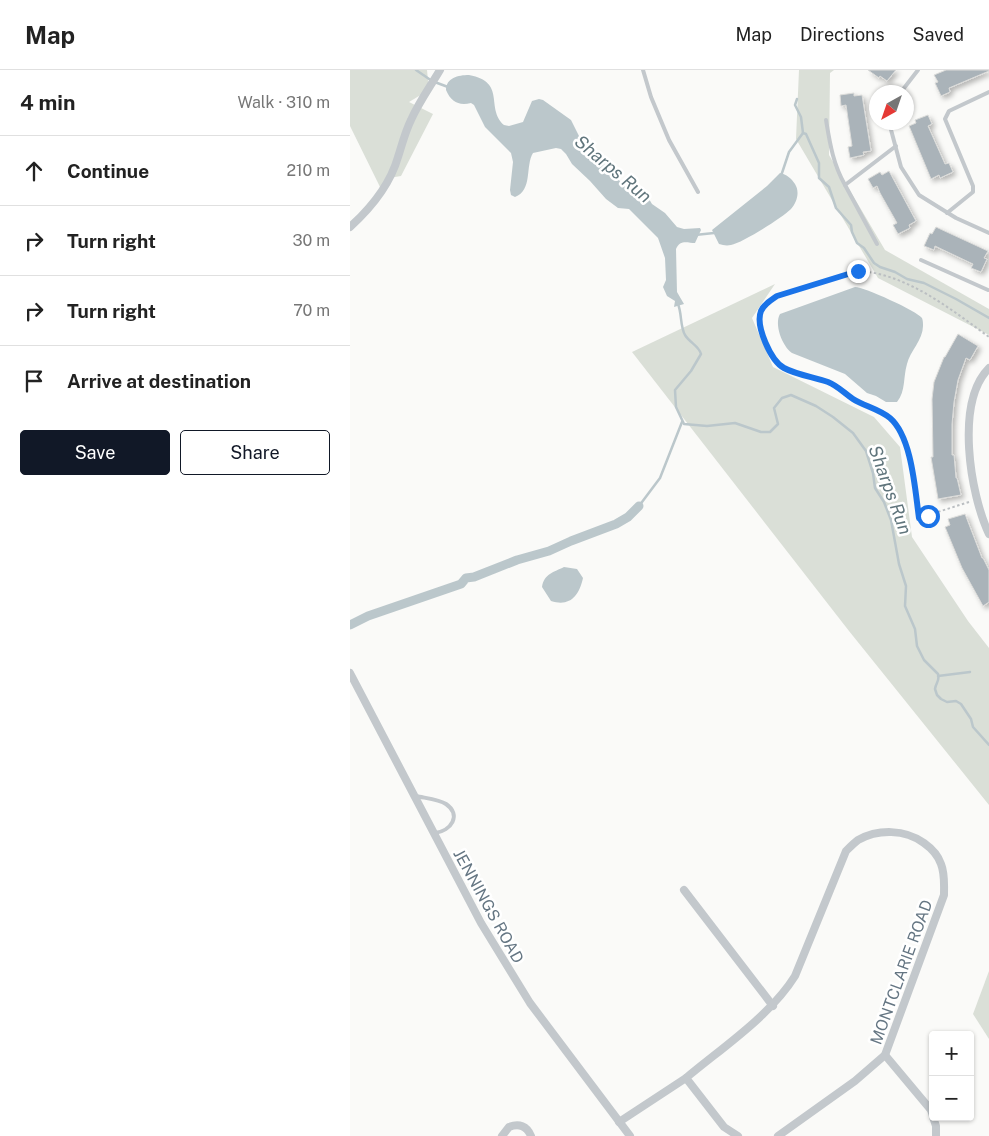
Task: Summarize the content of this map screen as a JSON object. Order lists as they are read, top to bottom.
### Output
{
  "streets": {
    "street": ["JENNINGS ROAD", "MONTCLARIE ROAD"]
  },
  "crossings": [
    ["JENNINGS ROAD", "MONTCLARIE ROAD"]
  ],
  "water": ["Sharps Run"],
  "north": "bottom left",
  "page": {
    "header": "Map",
    "nav": ["Map", "Directions", "Saved"],
    "heading": ["4 min", "Walk · 310 m"],
    "list": [
      ["Continue", "210 m"],
      ["Turn right", "30 m"],
      ["Turn right", "70 m"],
      "Arrive at destination"
    ],
    "buttons": ["Save", "Share"],
    "map_buttons": ["+", "−"]
  }
}
